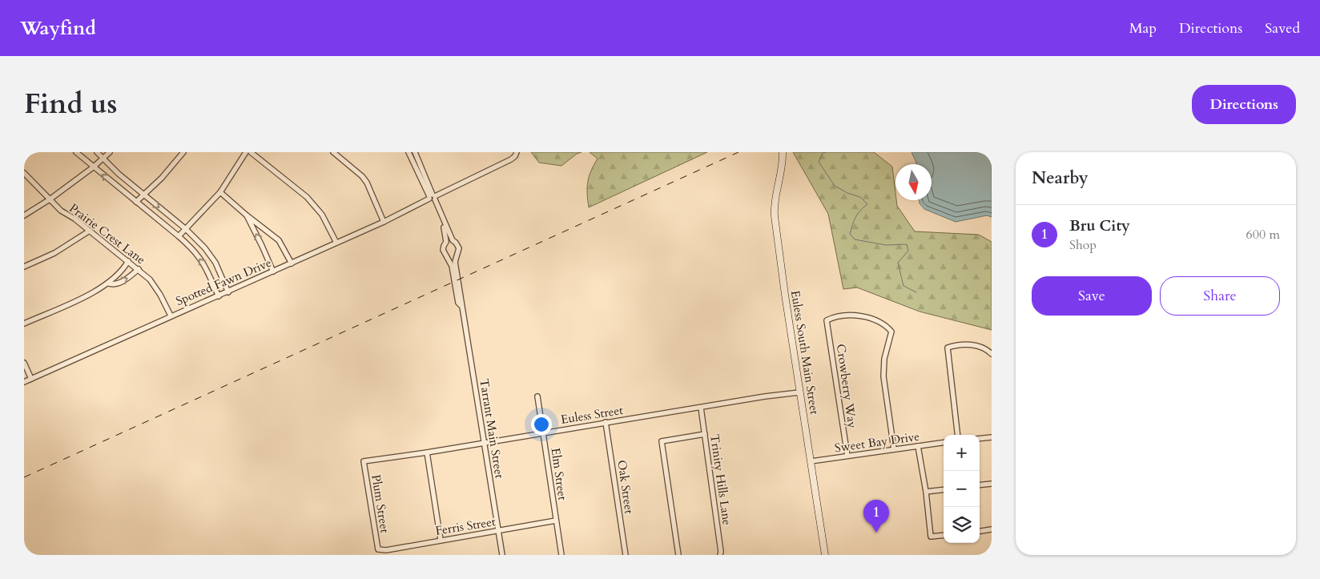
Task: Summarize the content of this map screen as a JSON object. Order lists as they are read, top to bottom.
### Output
{
  "streets": {
    "street": [
      "Prairie Crest Lane",
      "Spotted Fawn Drive",
      "Euless South Main Street",
      "Crowberry Way",
      "Euless Street",
      "Tarrant Main Street",
      "Sweet Bay Drive",
      "Elm Street",
      "Trinity Hills Lane",
      "Oak Street",
      "Plum Street",
      "Ferris Street"
    ]
  },
  "crossings": [
    ["Prairie Crest Lane", "Spotted Fawn Drive"],
    ["Euless South Main Street", "Euless Street"],
    ["Euless South Main Street", "Sweet Bay Drive"],
    ["Crowberry Way", "Sweet Bay Drive"],
    ["Euless Street", "Tarrant Main Street"],
    ["Euless Street", "Elm Street"],
    ["Euless Street", "Trinity Hills Lane"],
    ["Euless Street", "Oak Street"],
    ["Euless Street", "Plum Street"],
    ["Tarrant Main Street", "Ferris Street"],
    ["Elm Street", "Ferris Street"],
    ["Plum Street", "Ferris Street"]
  ],
  "north": "bottom",
  "page": {
    "header": "Wayfind",
    "nav": ["Map", "Directions", "Saved"],
    "title": "Find us",
    "buttons": [
      "Directions",
      ["Save", "Share"]
    ],
    "heading": "Nearby",
    "list": [
      {
        "mark": "1",
        "name": "Bru City",
        "note": "Shop",
        "value": "600 m"
      }
    ],
    "map_buttons": ["+", "−"],
    "pins": "1"
  }
}
